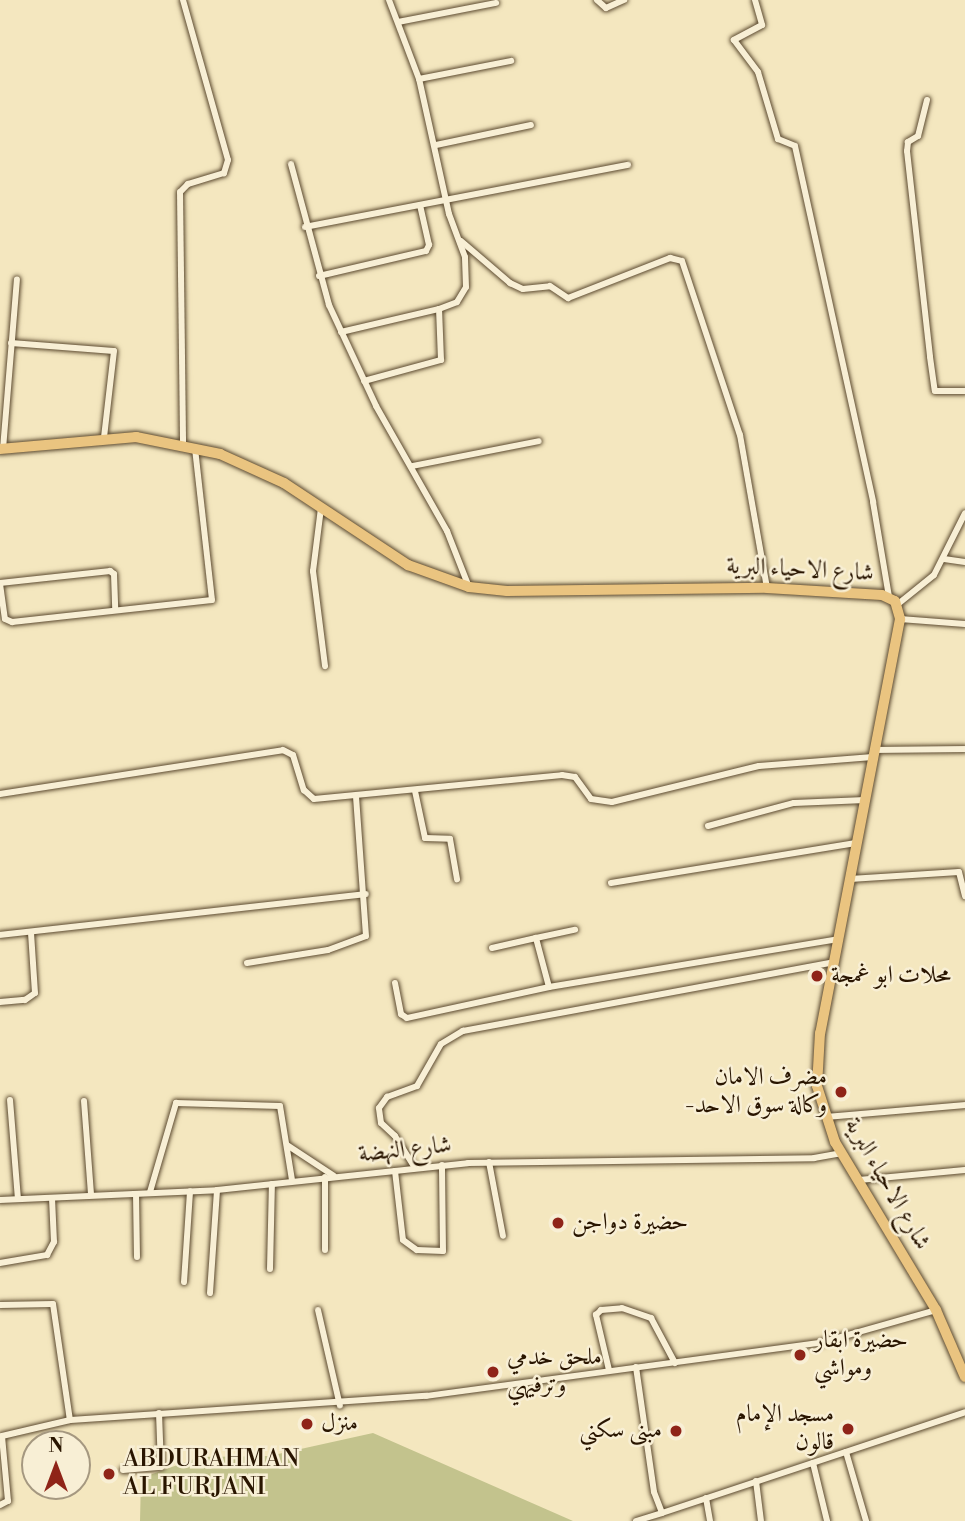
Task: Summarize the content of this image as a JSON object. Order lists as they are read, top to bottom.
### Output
{
  "streets": {
    "main road": ["شارع الاحياء البرية"],
    "street": ["شارع النهضة"]
  },
  "crossings": [
    ["شارع الاحياء البرية", "شارع النهضة"]
  ],
  "places": [
    "محلات ابو غمجة",
    "مضرف الامان -وكالة سوق الاحد",
    "حضيرة دواجن",
    "حضيرة ابقار ومواشي",
    "ملحق خدمي وترفيهي",
    "منزل",
    "مسجد الإمام قالون",
    "مبنى سكني",
    "ABDURAHMAN AL FURJANI"
  ],
  "north": "top"
}
